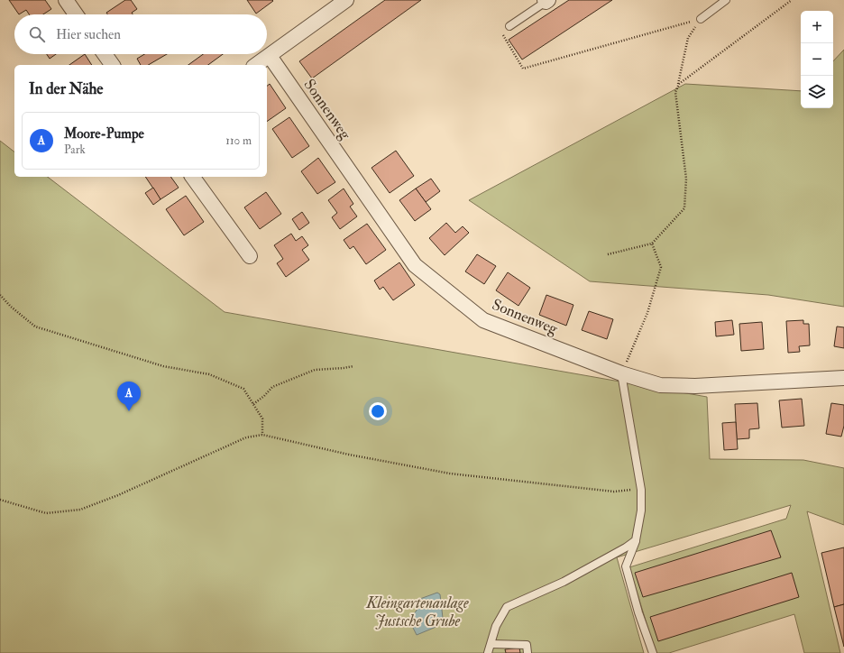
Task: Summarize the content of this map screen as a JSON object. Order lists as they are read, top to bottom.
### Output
{
  "streets": {
    "street": ["Sonnenweg"]
  },
  "parks": ["Kleingartenanlage Justsche Grube"],
  "page": {
    "map_buttons": ["+", "−"],
    "search": "Hier suchen",
    "heading": "In der Nähe",
    "list": [
      {
        "mark": "A",
        "name": "Moore-Pumpe",
        "note": "Park",
        "value": "110 m"
      }
    ],
    "pins": "A"
  }
}
